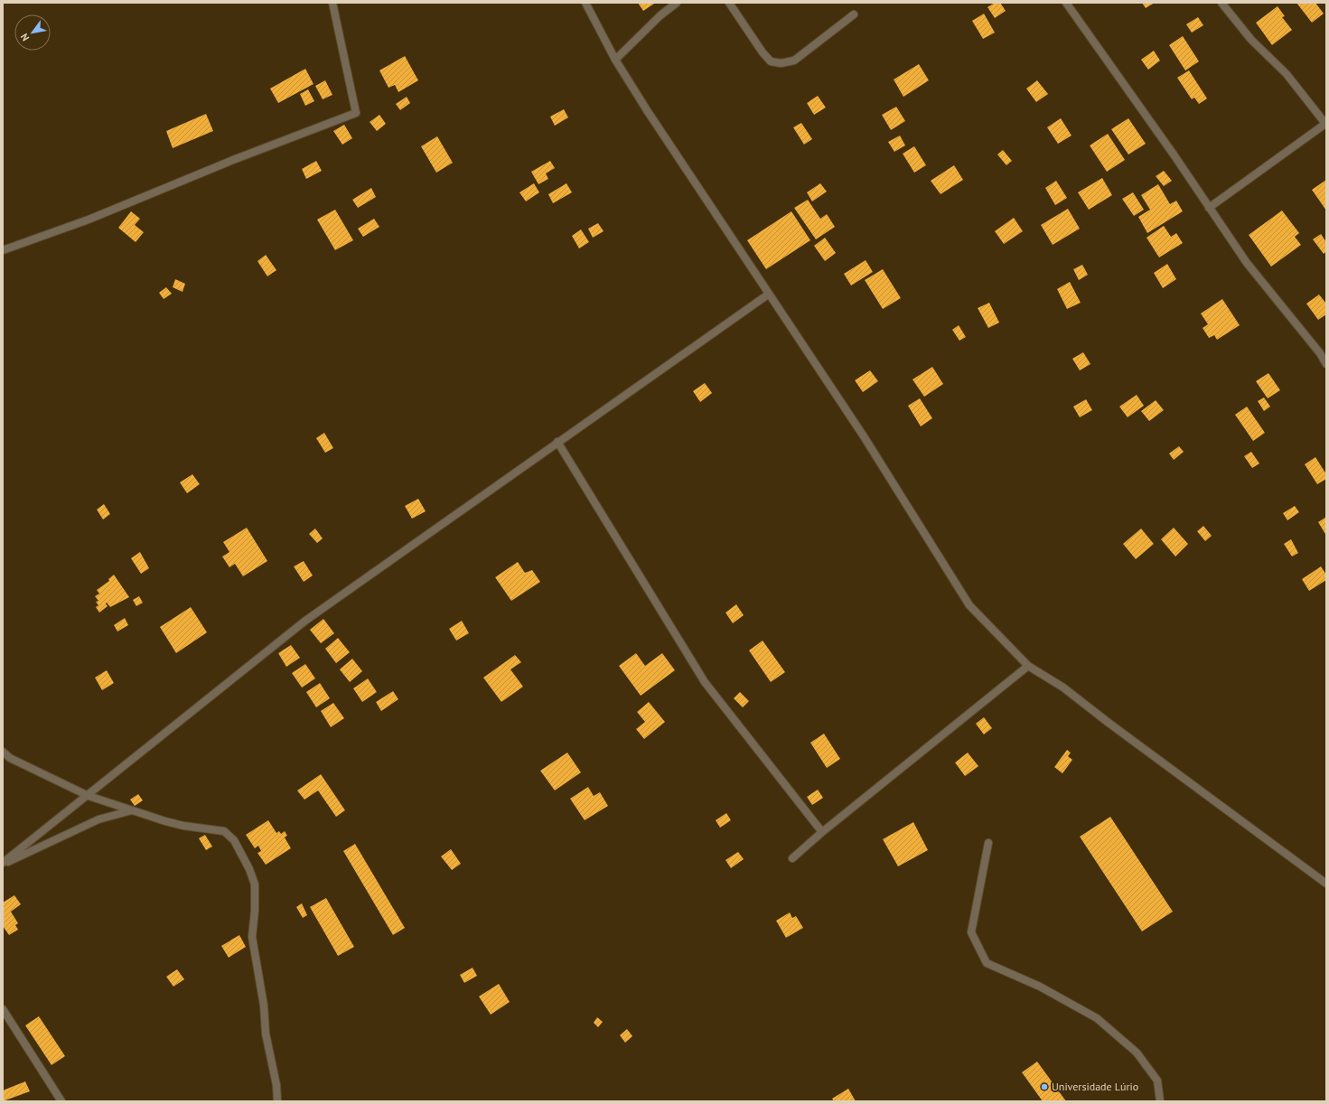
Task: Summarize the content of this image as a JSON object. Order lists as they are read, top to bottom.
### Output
{
  "places": ["Universidade Lúrio"],
  "north": "bottom left"
}
